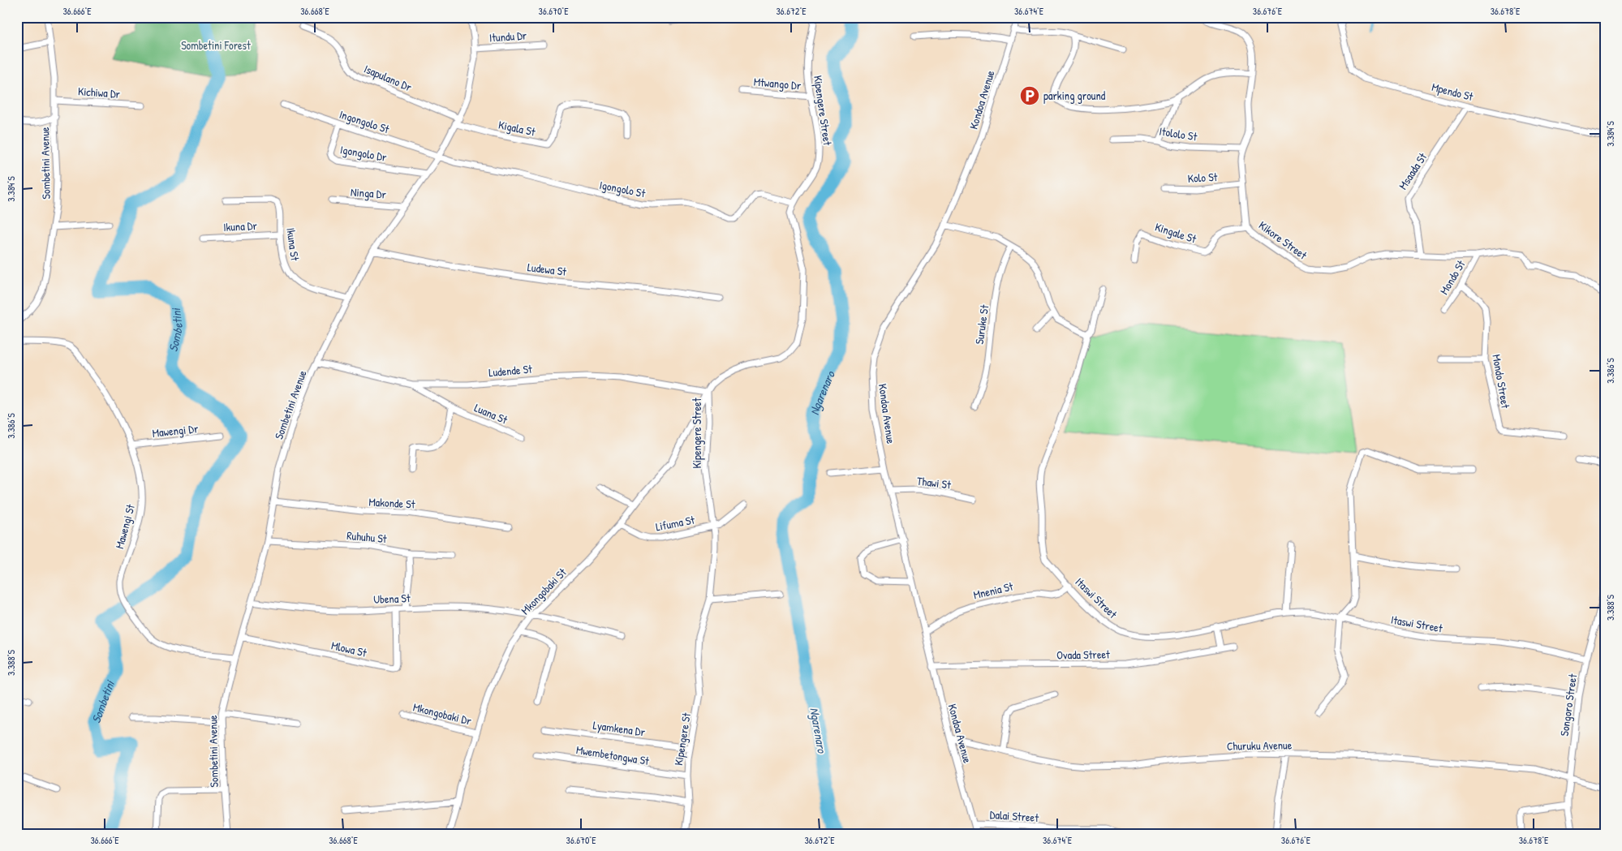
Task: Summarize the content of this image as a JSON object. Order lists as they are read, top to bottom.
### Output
{
  "streets": {
    "street": [
      "Itundu Dr",
      "Isapulano Dr",
      "Mtwango Dr",
      "Mpendo St",
      "Kichiwa Dr",
      "Kondoa Avenue",
      "Kipengere Street",
      "Ingongolo St",
      "Kigala St",
      "Itololo St",
      "Igongolo Dr",
      "Sombetini Avenue",
      "Msaada St",
      "Kolo St",
      "Igongolo St",
      "Ninga Dr",
      "Ikuna Dr",
      "Kingale St",
      "Kikore Street",
      "Ikuna St",
      "Ludewa St",
      "Mondo St",
      "Suruke St",
      "Ludende St",
      "Mondo Street",
      "Luana St",
      "Mawengi Dr",
      "Thawi St",
      "Makonde St",
      "Lifuma St",
      "Mawengi St",
      "Ruhuhu St",
      "Mnenia St",
      "Mkongobaki St",
      "Itaswi Street",
      "Ubena St",
      "Mlowa St",
      "Ovada Street",
      "Songoro Street",
      "Mkongobaki Dr",
      "Lyamkena Dr",
      "Kipengere St",
      "Churuku Avenue",
      "Mwembetongwa St",
      "Dalai Street"
    ]
  },
  "crossings": [
    ["Itundu Dr", "Sombetini Avenue"],
    ["Isapulano Dr", "Kigala St"],
    ["Isapulano Dr", "Sombetini Avenue"],
    ["Mtwango Dr", "Kipengere Street"],
    ["Mpendo St", "Msaada St"],
    ["Kichiwa Dr", "Sombetini Avenue"],
    ["Kondoa Avenue", "Thawi St"],
    ["Kondoa Avenue", "Mnenia St"],
    ["Kondoa Avenue", "Ovada Street"],
    ["Kondoa Avenue", "Churuku Avenue"],
    ["Kondoa Avenue", "Dalai Street"],
    ["Kipengere Street", "Igongolo St"],
    ["Kipengere Street", "Ludende St"],
    ["Kipengere Street", "Lifuma St"],
    ["Kipengere Street", "Mkongobaki St"],
    ["Kipengere Street", "Kipengere St"],
    ["Ingongolo St", "Igongolo Dr"],
    ["Ingongolo St", "Sombetini Avenue"],
    ["Ingongolo St", "Igongolo St"],
    ["Kigala St", "Sombetini Avenue"],
    ["Itololo St", "Kikore Street"],
    ["Igongolo Dr", "Sombetini Avenue"],
    ["Sombetini Avenue", "Igongolo St"],
    ["Sombetini Avenue", "Ninga Dr"],
    ["Sombetini Avenue", "Ikuna St"],
    ["Sombetini Avenue", "Ludewa St"],
    ["Sombetini Avenue", "Ludende St"],
    ["Sombetini Avenue", "Makonde St"],
    ["Sombetini Avenue", "Mawengi St"],
    ["Sombetini Avenue", "Ruhuhu St"],
    ["Sombetini Avenue", "Ubena St"],
    ["Sombetini Avenue", "Mlowa St"],
    ["Msaada St", "Kikore Street"],
    ["Kolo St", "Kikore Street"],
    ["Ikuna Dr", "Ikuna St"],
    ["Kingale St", "Kikore Street"],
    ["Kikore Street", "Mondo St"],
    ["Mondo St", "Mondo Street"],
    ["Ludende St", "Luana St"],
    ["Ludende St", "Mkongobaki St"],
    ["Mawengi Dr", "Mawengi St"],
    ["Lifuma St", "Mkongobaki St"],
    ["Mnenia St", "Itaswi Street"],
    ["Mkongobaki St", "Ubena St"],
    ["Mkongobaki St", "Mkongobaki Dr"],
    ["Itaswi Street", "Songoro Street"],
    ["Ubena St", "Mlowa St"],
    ["Songoro Street", "Churuku Avenue"],
    ["Lyamkena Dr", "Kipengere St"],
    ["Kipengere St", "Mwembetongwa St"]
  ],
  "water": ["Sombetini", "Ngarenaro"],
  "parks": ["Sombetini Forest"],
  "places": {
    "parking": ["parking ground"]
  },
  "coordinates": [
    "36.666°E",
    "36.668°E",
    "36.670°E",
    "36.672°E",
    "36.674°E",
    "36.676°E",
    "36.678°E",
    "3.384°S",
    "3.386°S",
    "3.388°S"
  ]
}
